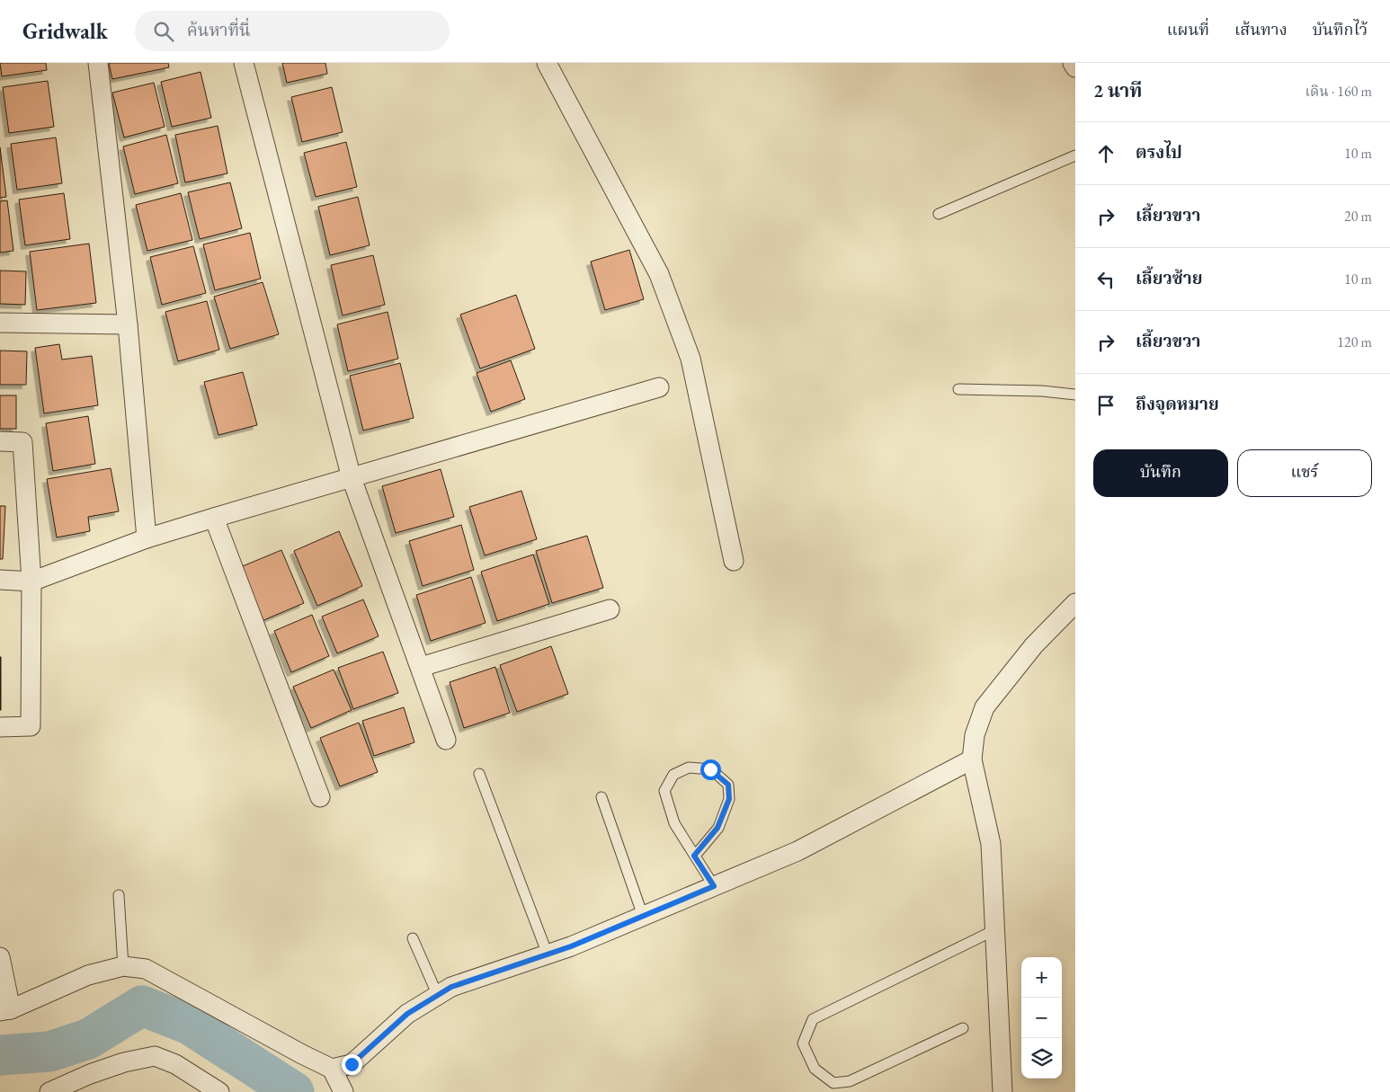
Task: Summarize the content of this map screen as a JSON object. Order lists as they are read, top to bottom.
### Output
{
  "page": {
    "header": "Gridwalk",
    "search": "ค้นหาที่นี่",
    "nav": ["แผนที่", "เส้นทาง", "บันทึกไว้"],
    "heading": ["2 นาที", "เดิน · 160 m"],
    "list": [
      ["ตรงไป", "10 m"],
      ["เลี้ยวขวา", "20 m"],
      ["เลี้ยวซ้าย", "10 m"],
      ["เลี้ยวขวา", "120 m"],
      "ถึงจุดหมาย"
    ],
    "buttons": ["บันทึก", "แชร์"],
    "map_buttons": ["+", "−"]
  }
}
